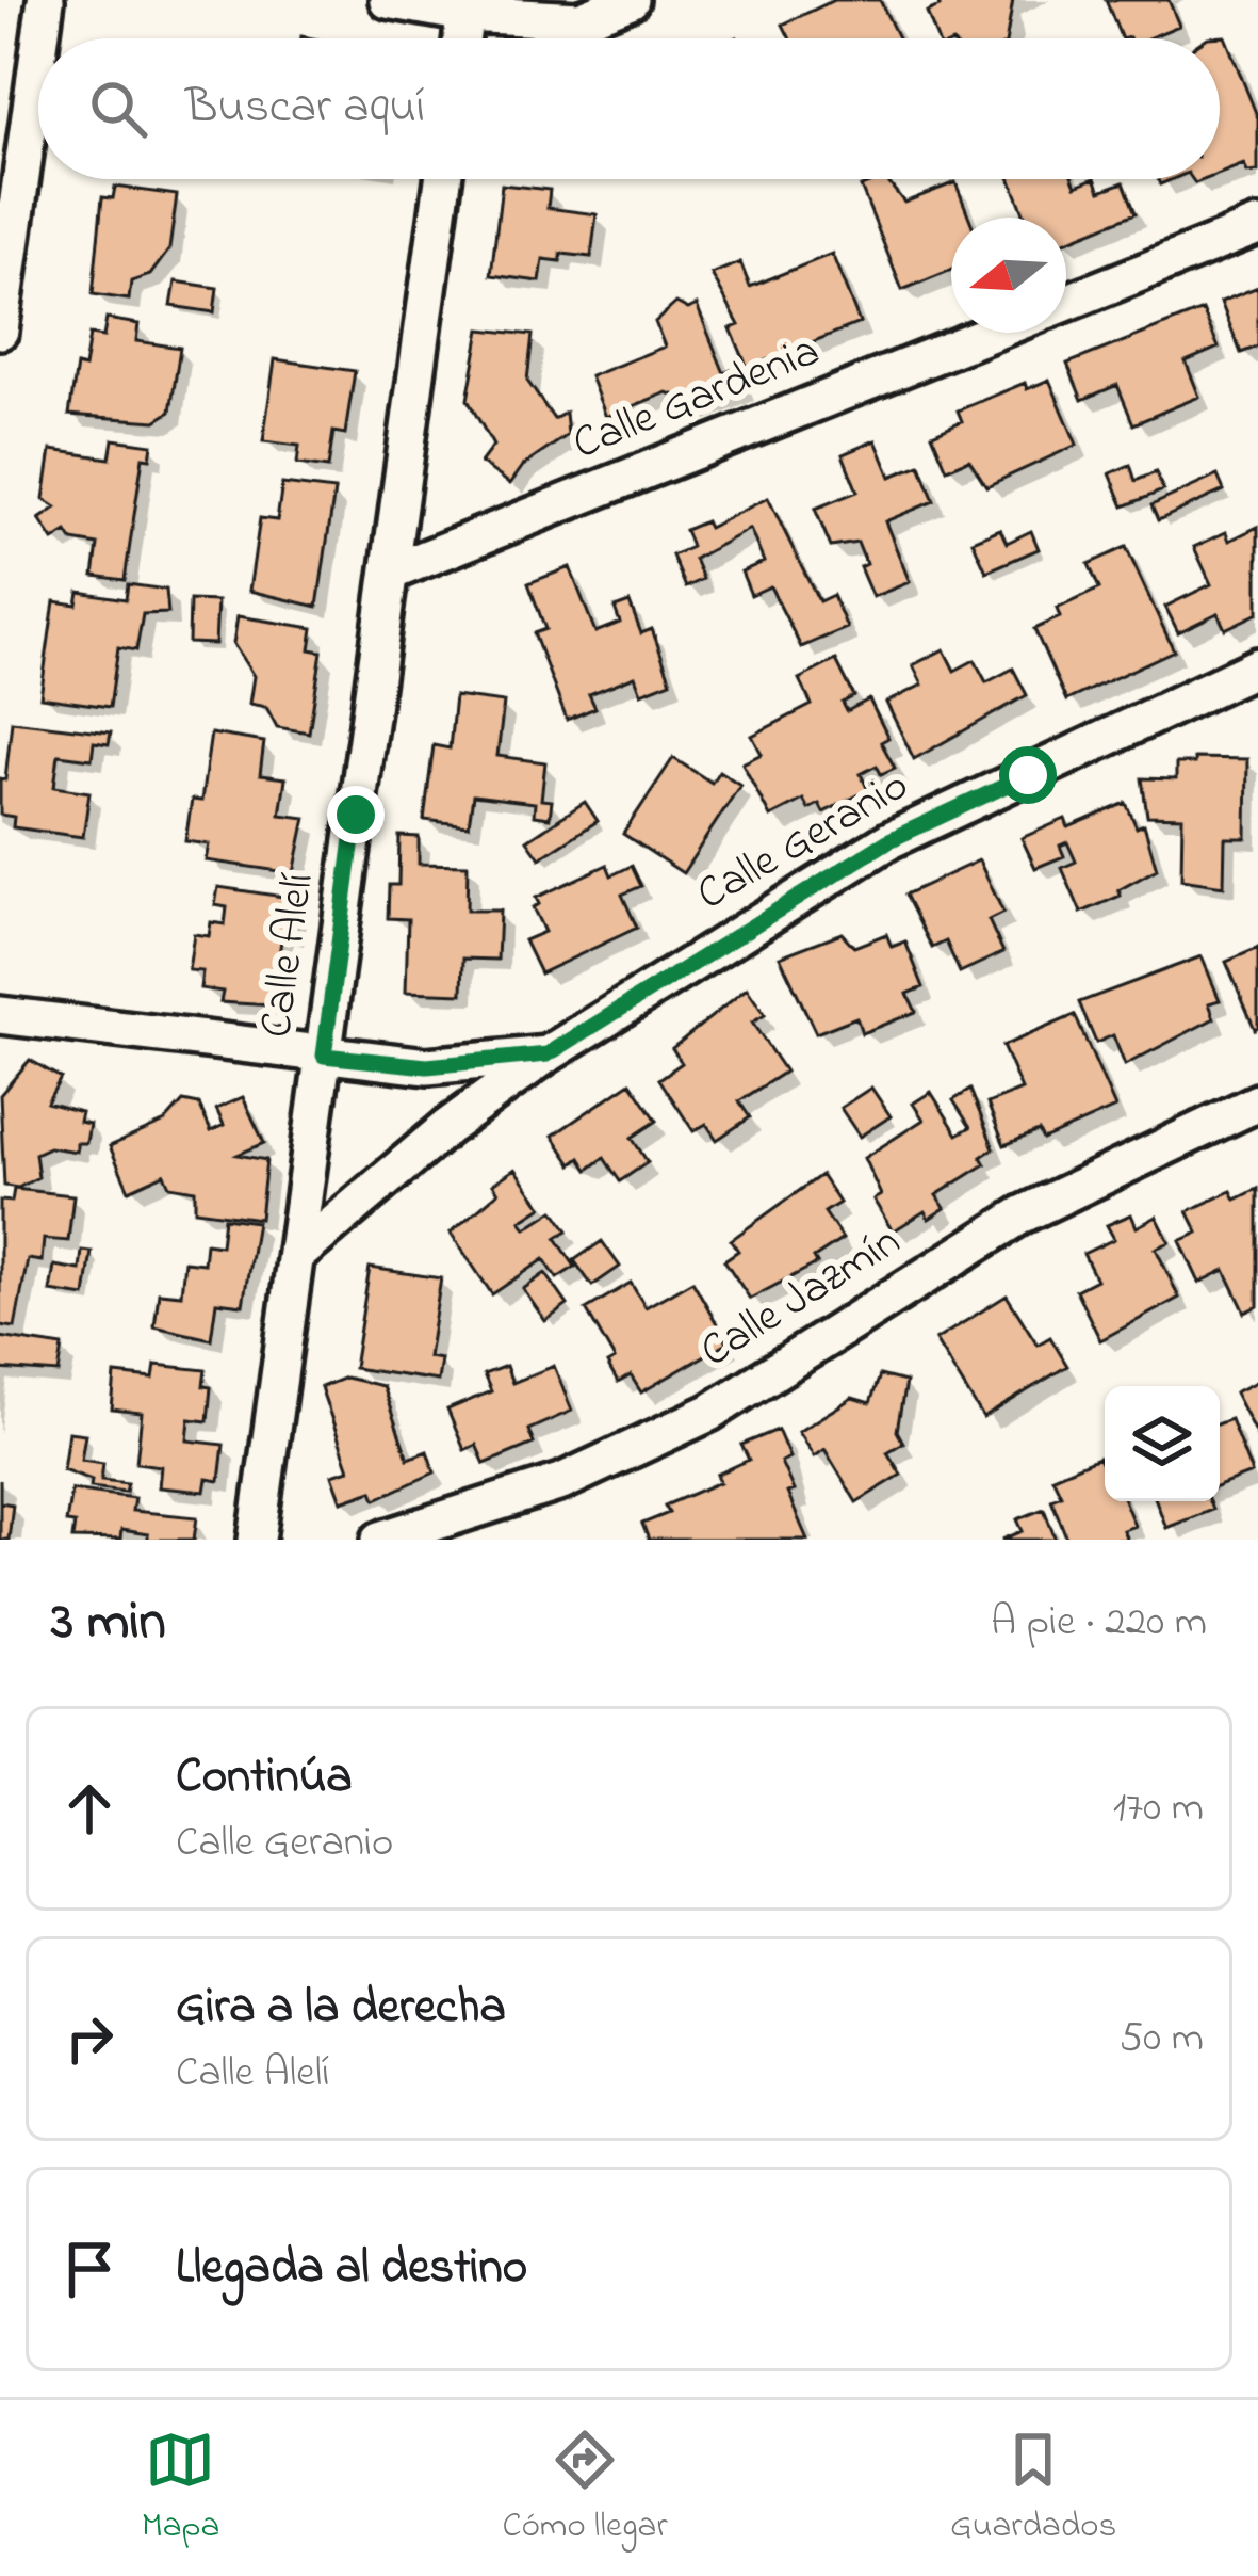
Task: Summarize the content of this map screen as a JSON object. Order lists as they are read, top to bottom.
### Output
{
  "streets": {
    "street": [
      "Calle Gardenia",
      "Calle Geranio",
      "Calle Alelí",
      "Calle Jazmín"
    ]
  },
  "crossings": [
    ["Calle Gardenia", "Calle Alelí"],
    ["Calle Geranio", "Calle Alelí"]
  ],
  "north": "left",
  "page": {
    "search": "Buscar aquí",
    "heading": ["3 min", "A pie · 220 m"],
    "list": [
      ["Continúa", "Calle Geranio", "170 m"],
      ["Gira a la derecha", "Calle Alelí", "50 m"],
      "Llegada al destino"
    ],
    "nav": ["Mapa", "Cómo llegar", "Guardados"]
  }
}
